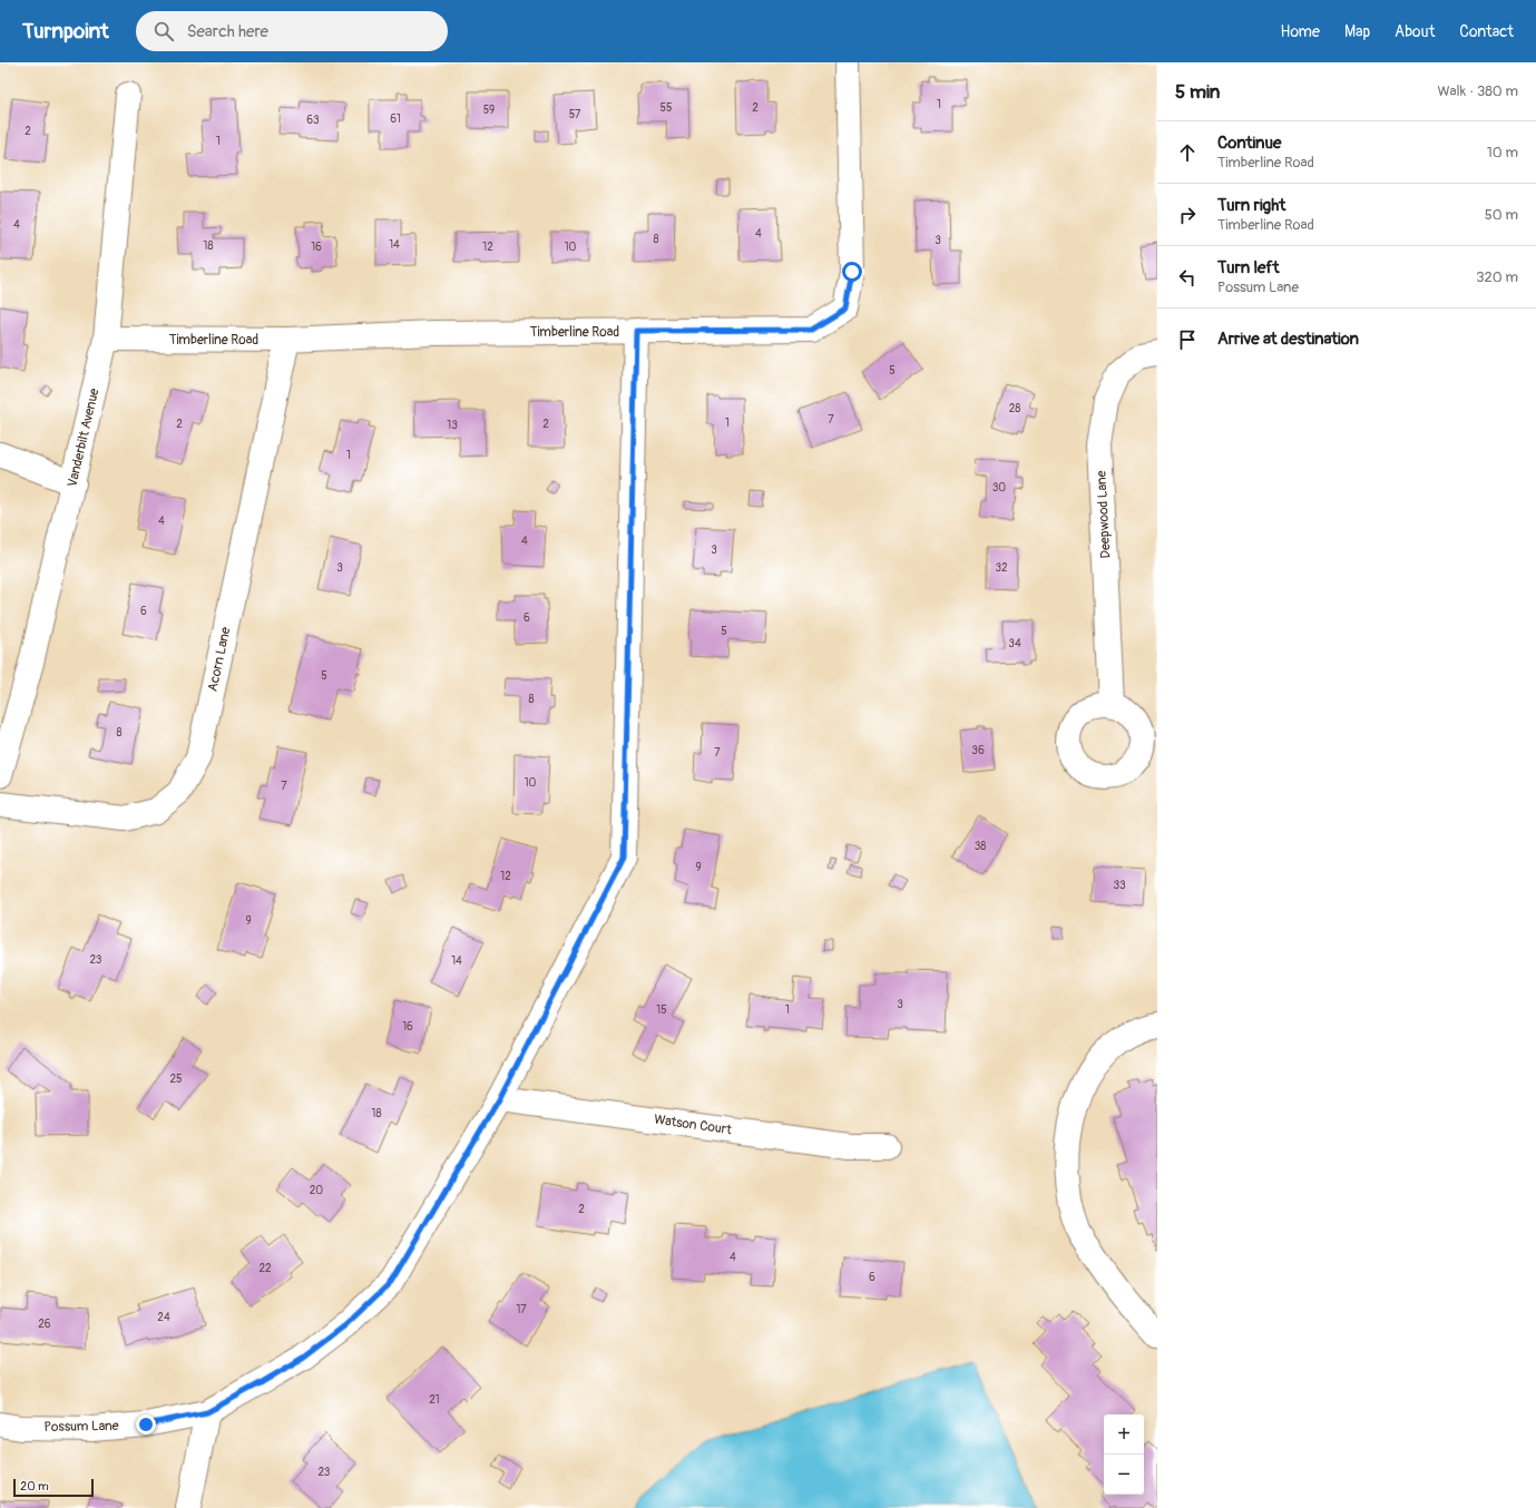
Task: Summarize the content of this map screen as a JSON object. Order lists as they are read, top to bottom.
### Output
{
  "streets": {
    "street": [
      "Timberline Road",
      "Vanderbilt Avenue",
      "Deepwood Lane",
      "Acorn Lane",
      "Watson Court",
      "Possum Lane"
    ]
  },
  "crossings": [
    ["Timberline Road", "Vanderbilt Avenue"],
    ["Timberline Road", "Acorn Lane"],
    ["Timberline Road", "Possum Lane"],
    ["Watson Court", "Possum Lane"]
  ],
  "house_numbers": [
    "1",
    "55",
    "2",
    "59",
    "57",
    "61",
    "63",
    "2",
    "1",
    "4",
    "4",
    "8",
    "3",
    "14",
    "18",
    "16",
    "12",
    "10",
    "5",
    "28",
    "7",
    "1",
    "2",
    "2",
    "13",
    "1",
    "30",
    "4",
    "4",
    "3",
    "3",
    "32",
    "6",
    "6",
    "5",
    "34",
    "5",
    "8",
    "8",
    "36",
    "7",
    "10",
    "7",
    "38",
    "9",
    "12",
    "33",
    "9",
    "23",
    "14",
    "3",
    "15",
    "1",
    "16",
    "25",
    "18",
    "20",
    "2",
    "4",
    "22",
    "6",
    "17",
    "24",
    "26",
    "21",
    "23"
  ],
  "scale_bar": "20 m",
  "page": {
    "header": "Turnpoint",
    "search": "Search here",
    "nav": [
      "Home",
      "Map",
      "About",
      "Contact"
    ],
    "heading": ["5 min", "Walk · 380 m"],
    "list": [
      ["Continue", "Timberline Road", "10 m"],
      ["Turn right", "Timberline Road", "50 m"],
      ["Turn left", "Possum Lane", "320 m"],
      "Arrive at destination"
    ],
    "map_buttons": ["+", "−"],
    "scale": "20 m"
  }
}
